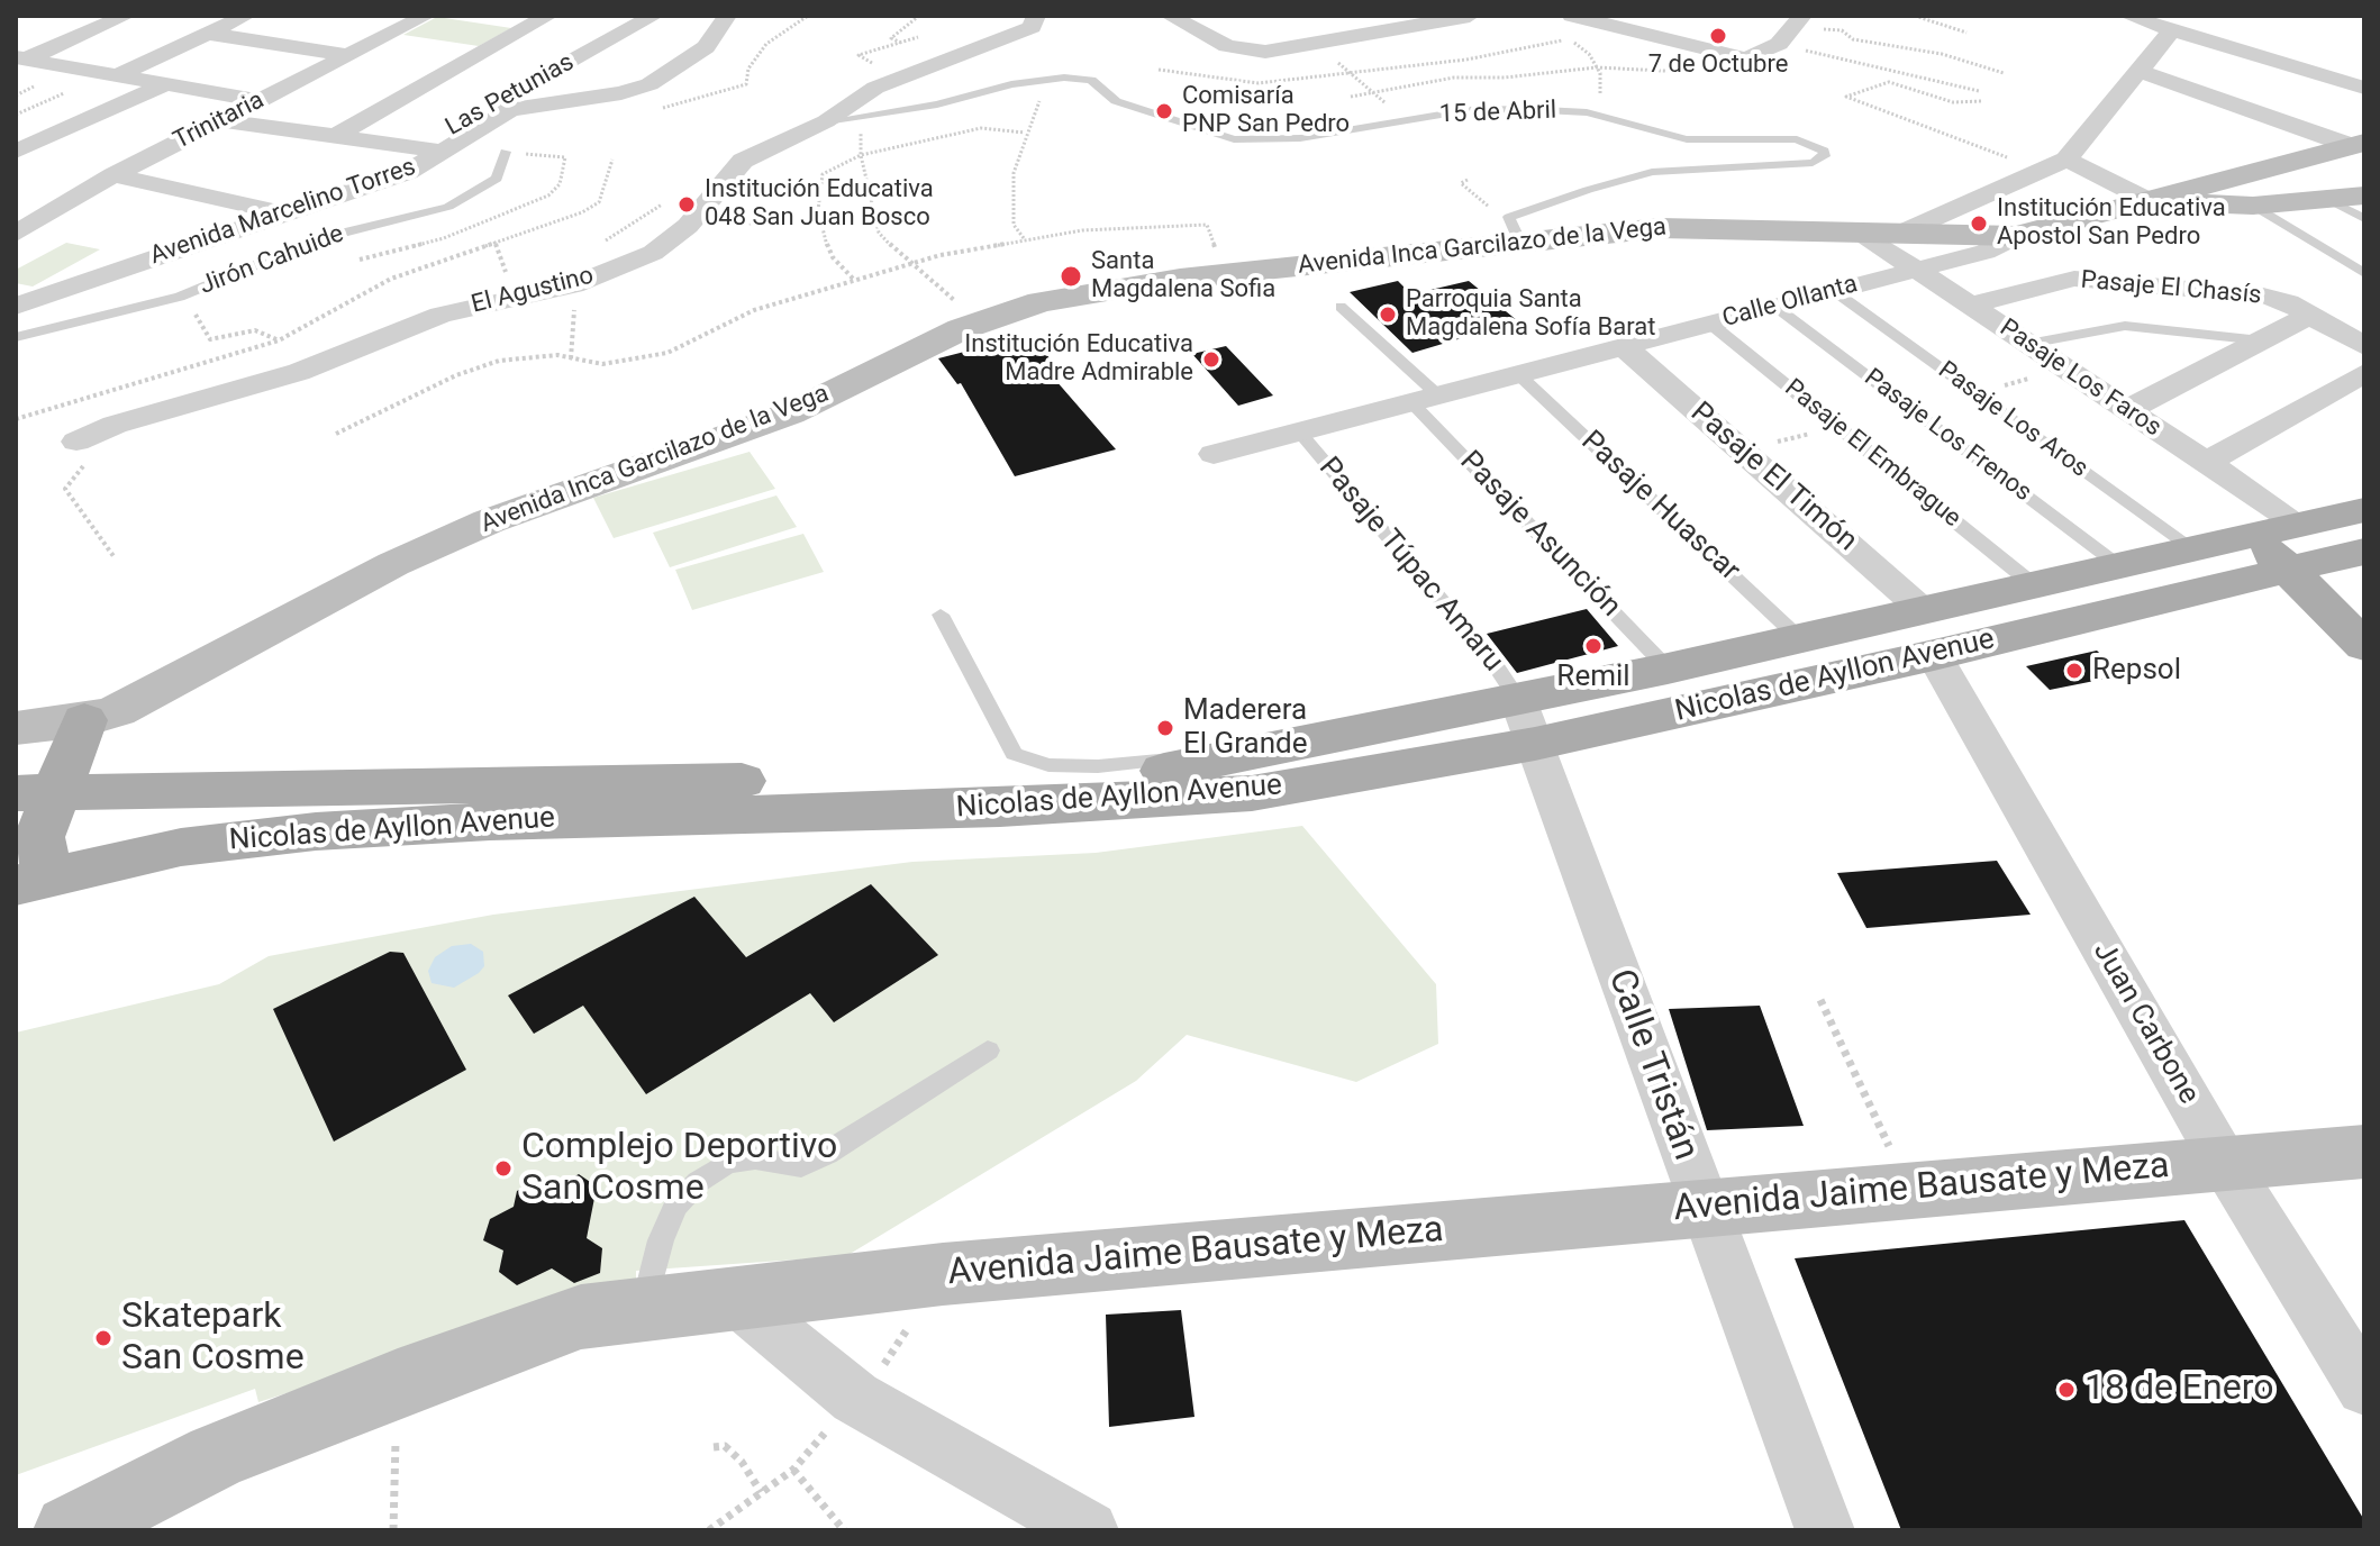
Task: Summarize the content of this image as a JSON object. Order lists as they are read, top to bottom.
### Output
{
  "streets": {
    "main road": ["Nicolas de Ayllon Avenue"],
    "street": [
      "Las Petunias",
      "Trinitaria",
      "Avenida Marcelino Torres",
      "Avenida Inca Garcilazo de la Vega",
      "Pasaje El Chasís",
      "El Agustino",
      "Calle Ollanta",
      "Pasaje Los Faros",
      "Pasaje El Timón",
      "Juan Carbone",
      "Calle Tristán",
      "Avenida Jaime Bausate y Meza"
    ],
    "lane": [
      "15 de Abril",
      "Jirón Cahuide",
      "Pasaje Los Aros",
      "Pasaje Los Frenos",
      "Pasaje El Embrague",
      "Pasaje Huascar",
      "Pasaje Asunción",
      "Pasaje Túpac Amaru"
    ]
  },
  "crossings": [
    ["Las Petunias", "Avenida Marcelino Torres"],
    ["15 de Abril", "Avenida Inca Garcilazo de la Vega"],
    ["15 de Abril", "El Agustino"],
    ["Avenida Inca Garcilazo de la Vega", "Calle Ollanta"],
    ["Avenida Inca Garcilazo de la Vega", "Pasaje Los Faros"],
    ["Pasaje El Chasís", "Pasaje Los Faros"],
    ["Calle Ollanta", "Pasaje Los Faros"],
    ["Calle Ollanta", "Pasaje Los Aros"],
    ["Calle Ollanta", "Pasaje Los Frenos"],
    ["Calle Ollanta", "Pasaje El Embrague"],
    ["Calle Ollanta", "Pasaje El Timón"],
    ["Calle Ollanta", "Pasaje Huascar"],
    ["Calle Ollanta", "Pasaje Asunción"],
    ["Calle Ollanta", "Pasaje Túpac Amaru"],
    ["Pasaje Los Faros", "Nicolas de Ayllon Avenue"],
    ["Pasaje Los Aros", "Nicolas de Ayllon Avenue"],
    ["Pasaje Los Frenos", "Nicolas de Ayllon Avenue"],
    ["Pasaje El Embrague", "Nicolas de Ayllon Avenue"],
    ["Pasaje El Timón", "Nicolas de Ayllon Avenue"],
    ["Pasaje Huascar", "Nicolas de Ayllon Avenue"],
    ["Pasaje Asunción", "Nicolas de Ayllon Avenue"],
    ["Pasaje Túpac Amaru", "Nicolas de Ayllon Avenue"],
    ["Pasaje Túpac Amaru", "Calle Tristán"],
    ["Nicolas de Ayllon Avenue", "Juan Carbone"],
    ["Nicolas de Ayllon Avenue", "Calle Tristán"],
    ["Juan Carbone", "Avenida Jaime Bausate y Meza"],
    ["Calle Tristán", "Avenida Jaime Bausate y Meza"]
  ],
  "places": [
    "7 de Octubre",
    "Comisaría PNP San Pedro",
    "Institución Educativa 048 San Juan Bosco",
    "Institución Educativa Apostol San Pedro",
    "Santa Magdalena Sofia",
    "Parroquia Santa Magdalena Sofía Barat",
    "Institución Educativa Madre Admirable",
    "Remil",
    "Repsol",
    "Maderera El Grande",
    "Complejo Deportivo San Cosme",
    "Skatepark San Cosme",
    "18 de Enero"
  ]
}
